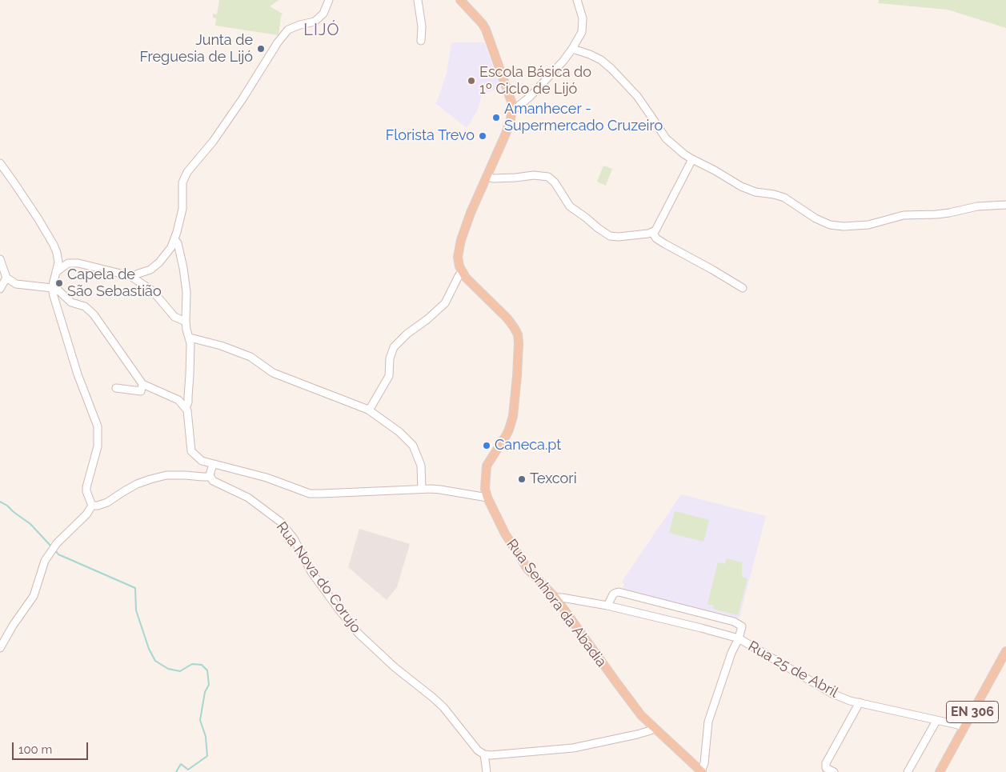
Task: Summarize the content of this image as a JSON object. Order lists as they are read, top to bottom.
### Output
{
  "streets": {
    "main road": ["Rua Senhora da Abadia", "EN 306"],
    "street": ["Rua Nova do Corujo", "Rua 25 de Abril"]
  },
  "crossings": [
    ["Rua Senhora da Abadia", "Rua 25 de Abril"],
    ["Rua 25 de Abril", "EN 306"]
  ],
  "districts": ["LIJÓ"],
  "places": [
    "Junta de Freguesia de Lijó",
    "Escola Básica do 1º Ciclo de Lijó",
    "Amanhecer - Supermercado Cruzeiro",
    "Florista Trevo",
    "Capela de São Sebastião",
    "Caneca.pt",
    "Texcori"
  ],
  "scale_bar": "100 m"
}
